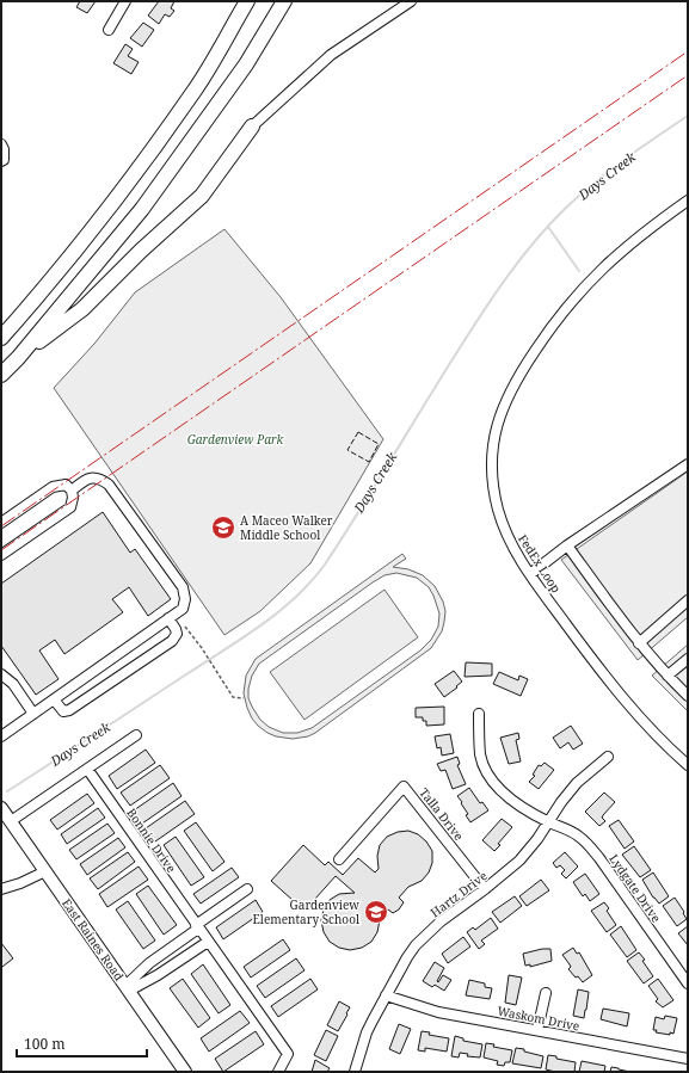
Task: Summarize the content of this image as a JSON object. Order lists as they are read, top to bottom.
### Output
{
  "streets": {
    "main road": ["East Raines Road"],
    "street": [
      "FedEx Loop",
      "Talla Drive",
      "Bonnie Drive",
      "Lydgate Drive",
      "Hartz Drive",
      "Waskom Drive"
    ]
  },
  "crossings": [
    ["Talla Drive", "Hartz Drive"],
    ["Lydgate Drive", "Hartz Drive"],
    ["Hartz Drive", "Waskom Drive"]
  ],
  "water": ["Days Creek"],
  "parks": ["Gardenview Park"],
  "places": {
    "school or university": ["A Maceo Walker Middle School", "Gardenview Elementary School"]
  },
  "scale_bar": "100 m"
}
